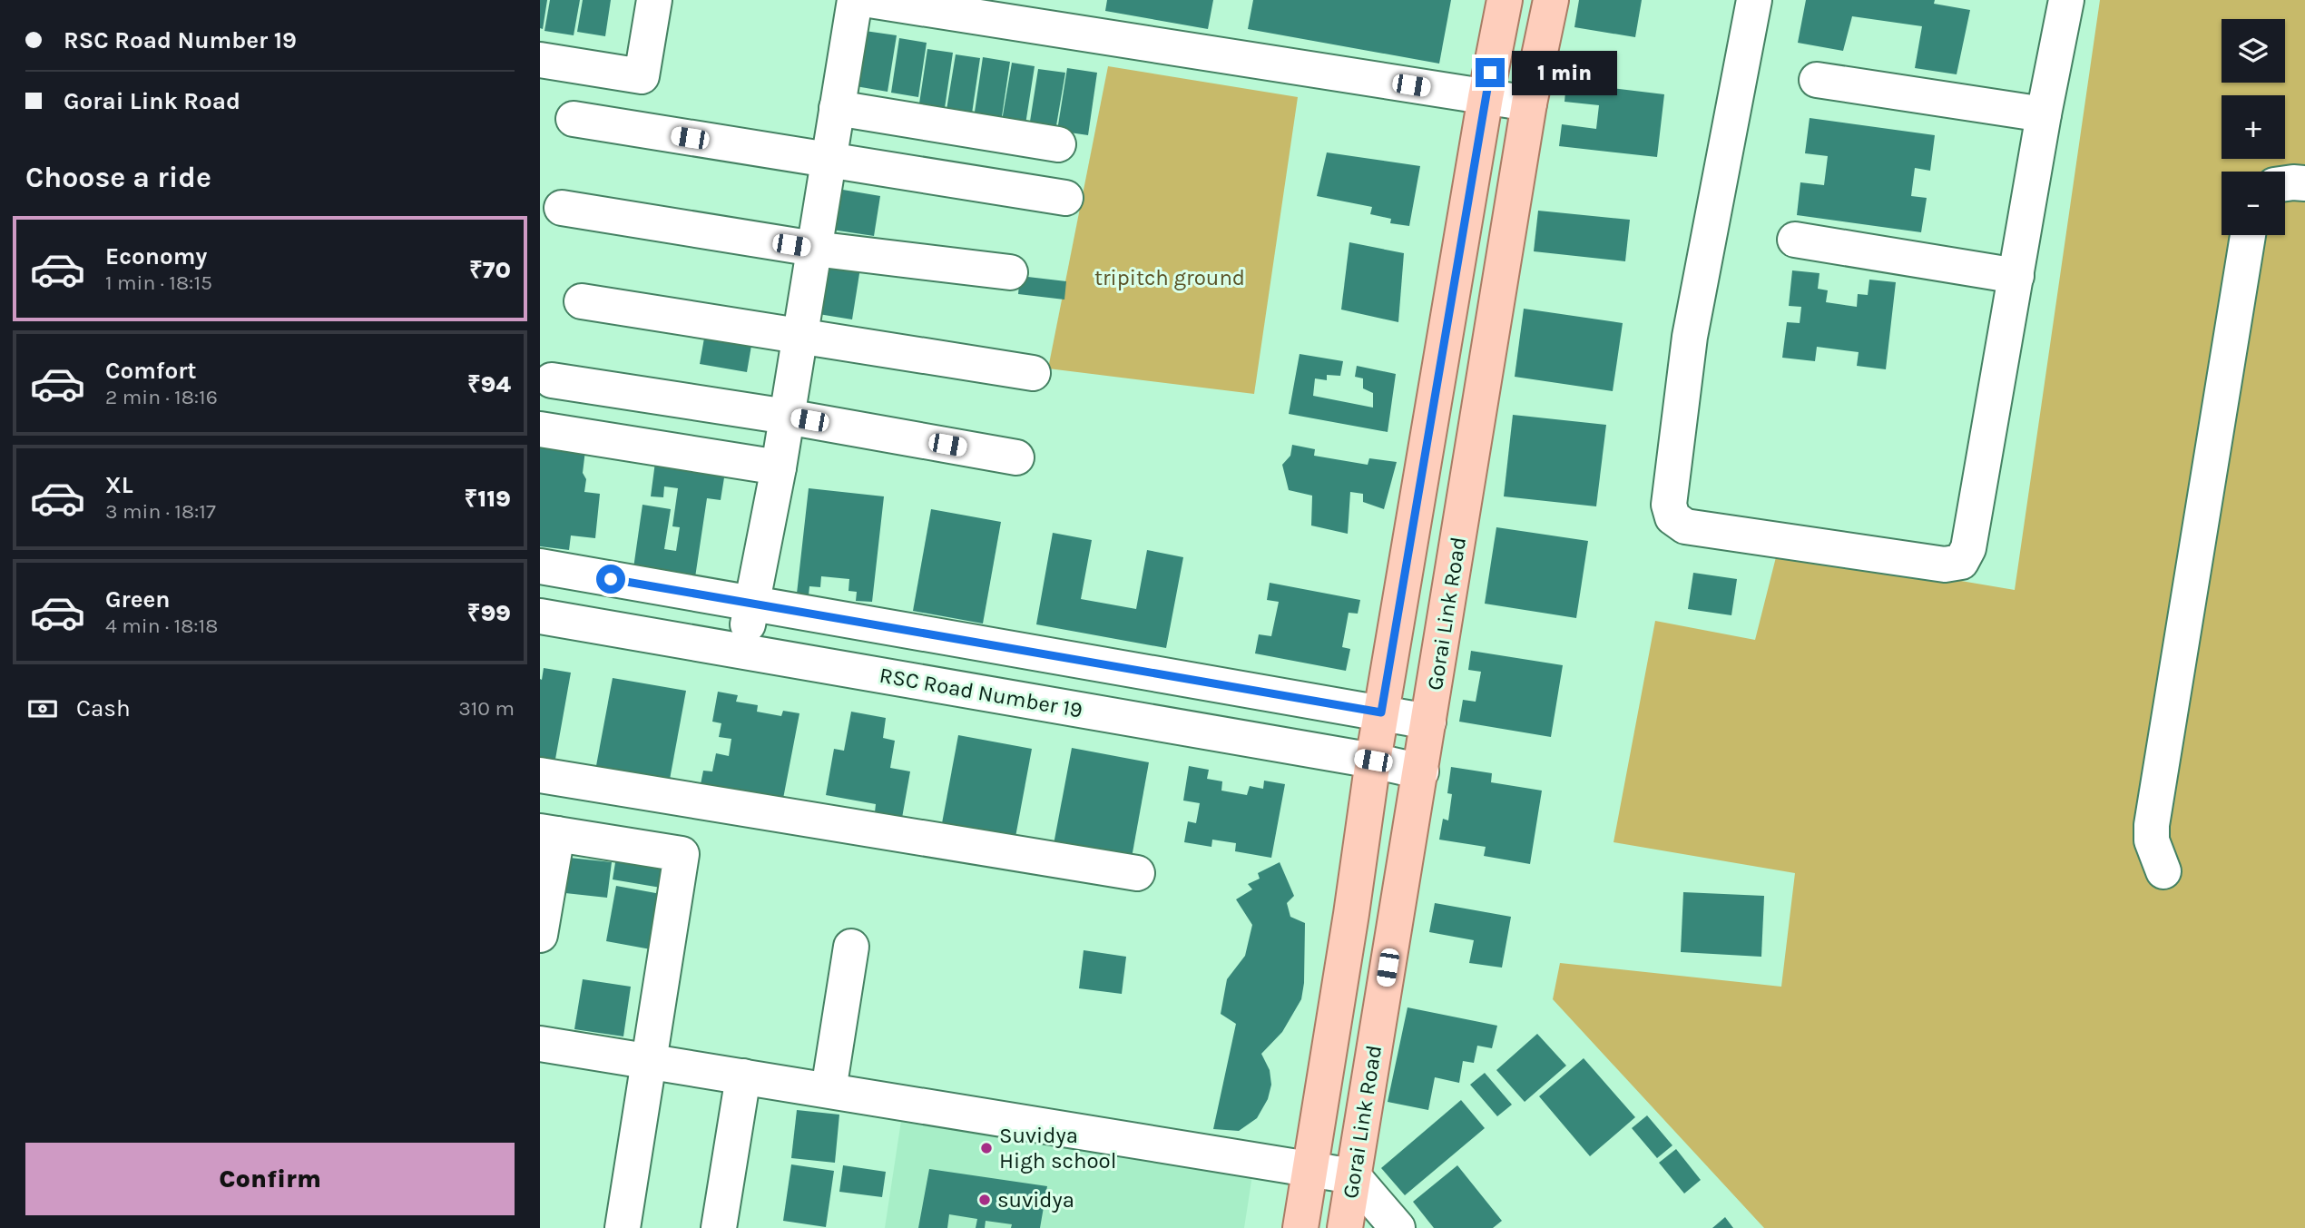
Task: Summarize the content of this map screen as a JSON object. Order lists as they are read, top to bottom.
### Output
{
  "streets": {
    "main road": ["Gorai Link Road"],
    "street": ["RSC Road Number 19"]
  },
  "crossings": [
    ["Gorai Link Road", "RSC Road Number 19"]
  ],
  "parks": ["tripitch ground"],
  "places": ["Suvidya High school", "suvidya"],
  "page": {
    "banner": ["RSC Road Number 19", "Gorai Link Road"],
    "map_buttons": ["+", "−"],
    "bubble": "1 min",
    "heading": "Choose a ride",
    "list": [
      {
        "name": "Economy",
        "note": "1 min · 18:15",
        "value": "₹70"
      },
      {
        "name": "Comfort",
        "note": "2 min · 18:16",
        "value": "₹94"
      },
      {
        "name": "XL",
        "note": "3 min · 18:17",
        "value": "₹119"
      },
      {
        "name": "Green",
        "note": "4 min · 18:18",
        "value": "₹99"
      }
    ],
    "pay": ["Cash", "310 m"],
    "buttons": "Confirm"
  }
}
